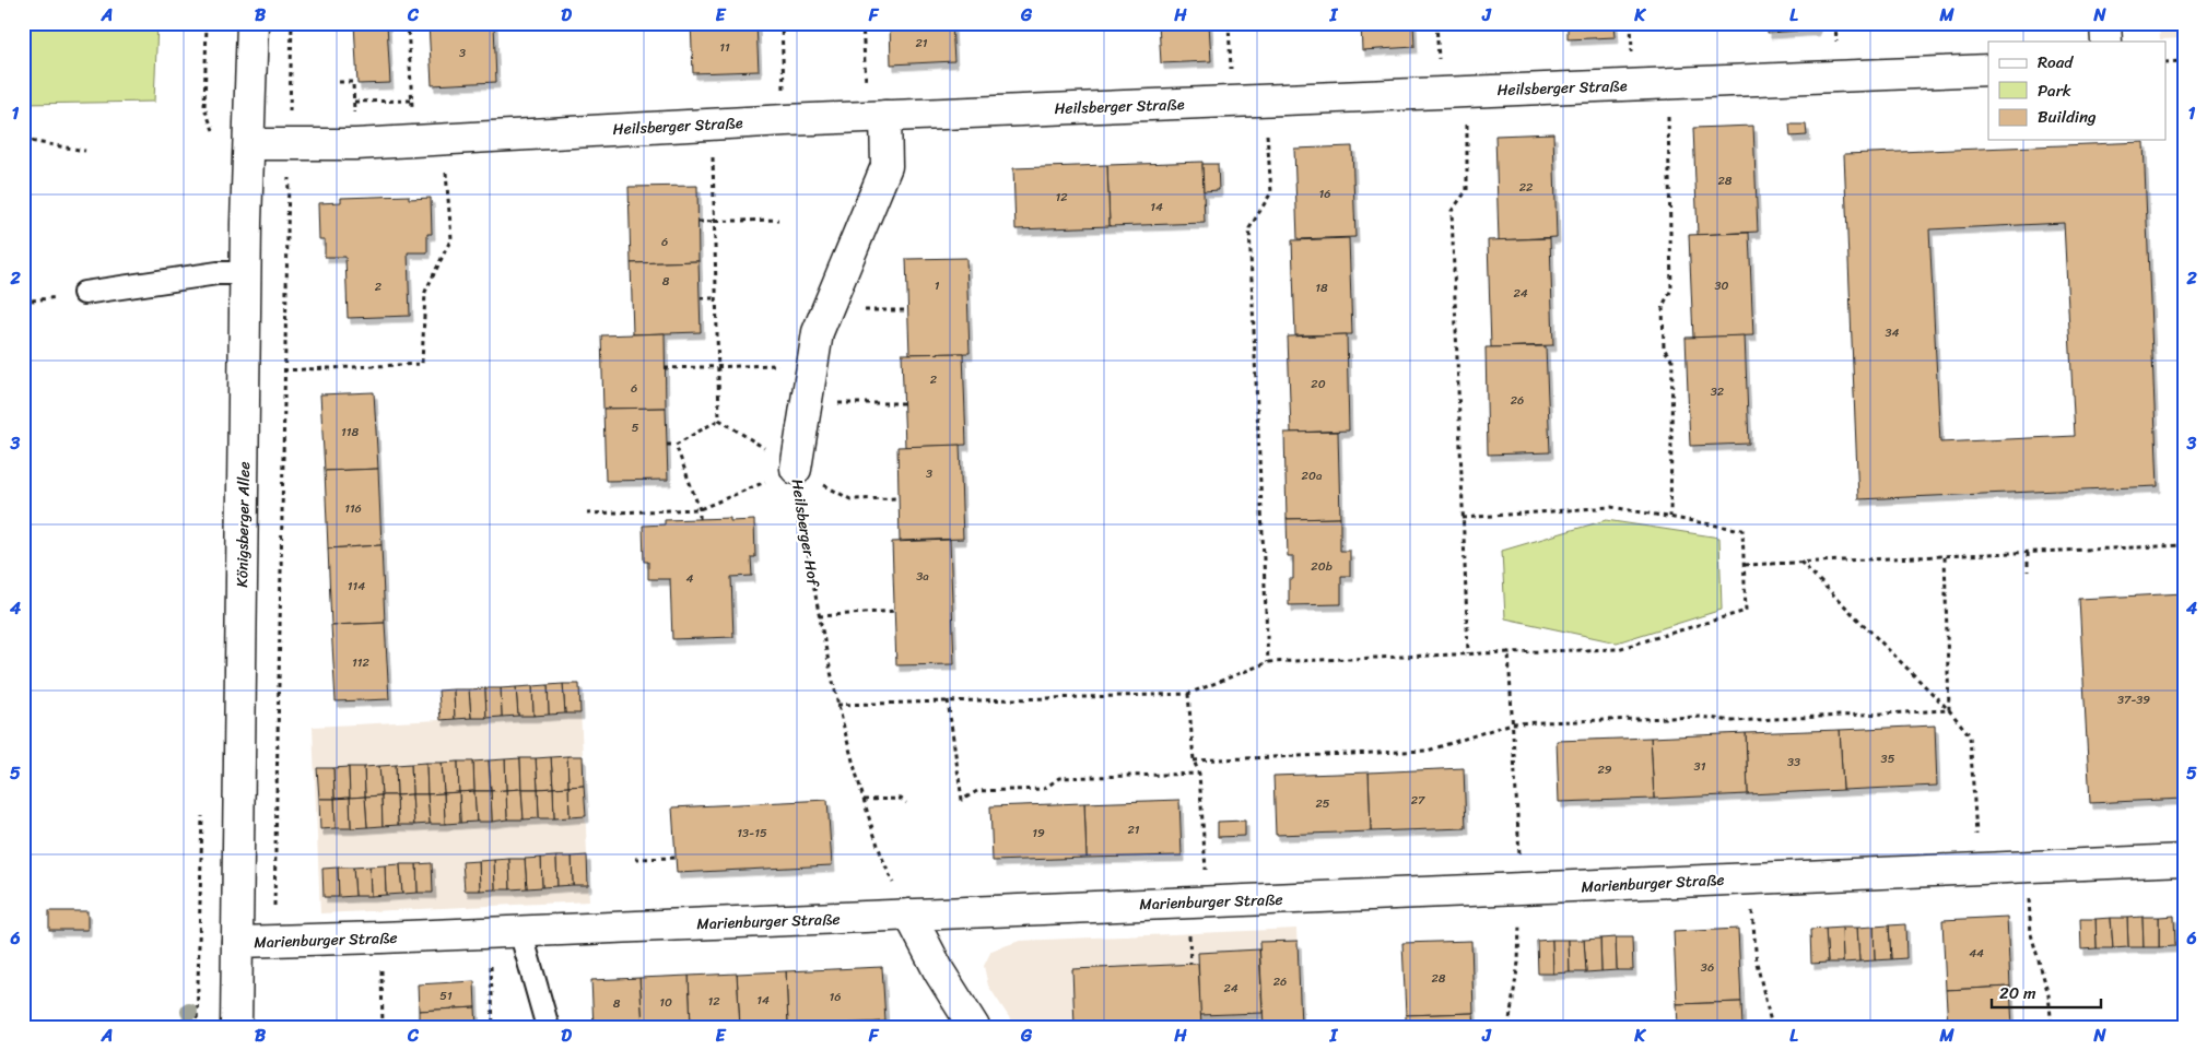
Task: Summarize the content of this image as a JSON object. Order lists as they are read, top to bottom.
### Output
{
  "streets": {
    "street": [
      "Heilsberger Straße",
      "Königsberger Allee",
      "Heilsberger Hof",
      "Marienburger Straße"
    ]
  },
  "crossings": [
    ["Heilsberger Straße", "Königsberger Allee"],
    ["Heilsberger Straße", "Heilsberger Hof"],
    ["Königsberger Allee", "Marienburger Straße"],
    ["Heilsberger Hof", "Marienburger Straße"]
  ],
  "house_numbers": [
    "21",
    "11",
    "3",
    "28",
    "22",
    "16",
    "12",
    "14",
    "6",
    "8",
    "1",
    "30",
    "2",
    "18",
    "24",
    "34",
    "2",
    "20",
    "6",
    "32",
    "26",
    "5",
    "118",
    "3",
    "20a",
    "116",
    "20b",
    "3a",
    "4",
    "114",
    "112",
    "37-39",
    "35",
    "33",
    "31",
    "29",
    "27",
    "25",
    "21",
    "13-15",
    "19",
    "44",
    "36",
    "28",
    "26",
    "24",
    "51",
    "16",
    "14",
    "12",
    "10",
    "8"
  ],
  "legend": ["Road", "Park", "Building"],
  "scale_bar": "20 m",
  "grid": {
    "columns": [
      "A",
      "B",
      "C",
      "D",
      "E",
      "F",
      "G",
      "H",
      "I",
      "J",
      "K",
      "L",
      "M",
      "N"
    ],
    "rows": [
      "1",
      "2",
      "3",
      "4",
      "5",
      "6"
    ]
  }
}
